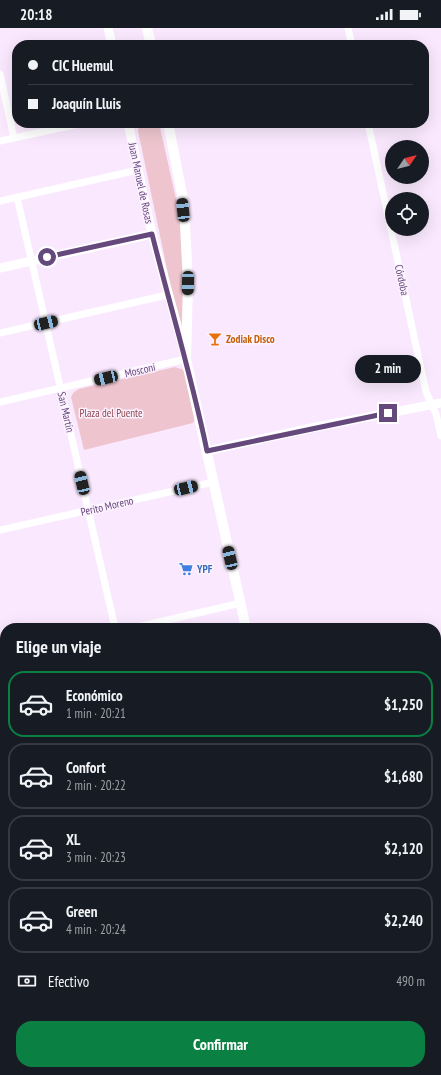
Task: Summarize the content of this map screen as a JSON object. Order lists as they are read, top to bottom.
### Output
{
  "streets": {
    "street": [
      "Juan Manuel de Rosas",
      "Córdoba",
      "Mosconi",
      "San Martín",
      "Perito Moreno"
    ]
  },
  "crossings": [
    ["Juan Manuel de Rosas", "Mosconi"],
    ["Mosconi", "San Martín"],
    ["San Martín", "Perito Moreno"]
  ],
  "parks": ["Plaza del Puente"],
  "places": {
    "bar": ["Zodiak Disco"],
    "supermarket": ["YPF"]
  },
  "north": "top right",
  "page": {
    "status": "20:18",
    "banner": ["CIC Huemul", "Joaquín Lluis"],
    "bubble": "2 min",
    "heading": "Elige un viaje",
    "list": [
      {
        "name": "Económico",
        "note": "1 min · 20:21",
        "value": "$1,250"
      },
      {
        "name": "Confort",
        "note": "2 min · 20:22",
        "value": "$1,680"
      },
      {
        "name": "XL",
        "note": "3 min · 20:23",
        "value": "$2,120"
      },
      {
        "name": "Green",
        "note": "4 min · 20:24",
        "value": "$2,240"
      }
    ],
    "pay": ["Efectivo", "490 m"],
    "buttons": "Confirmar"
  }
}
